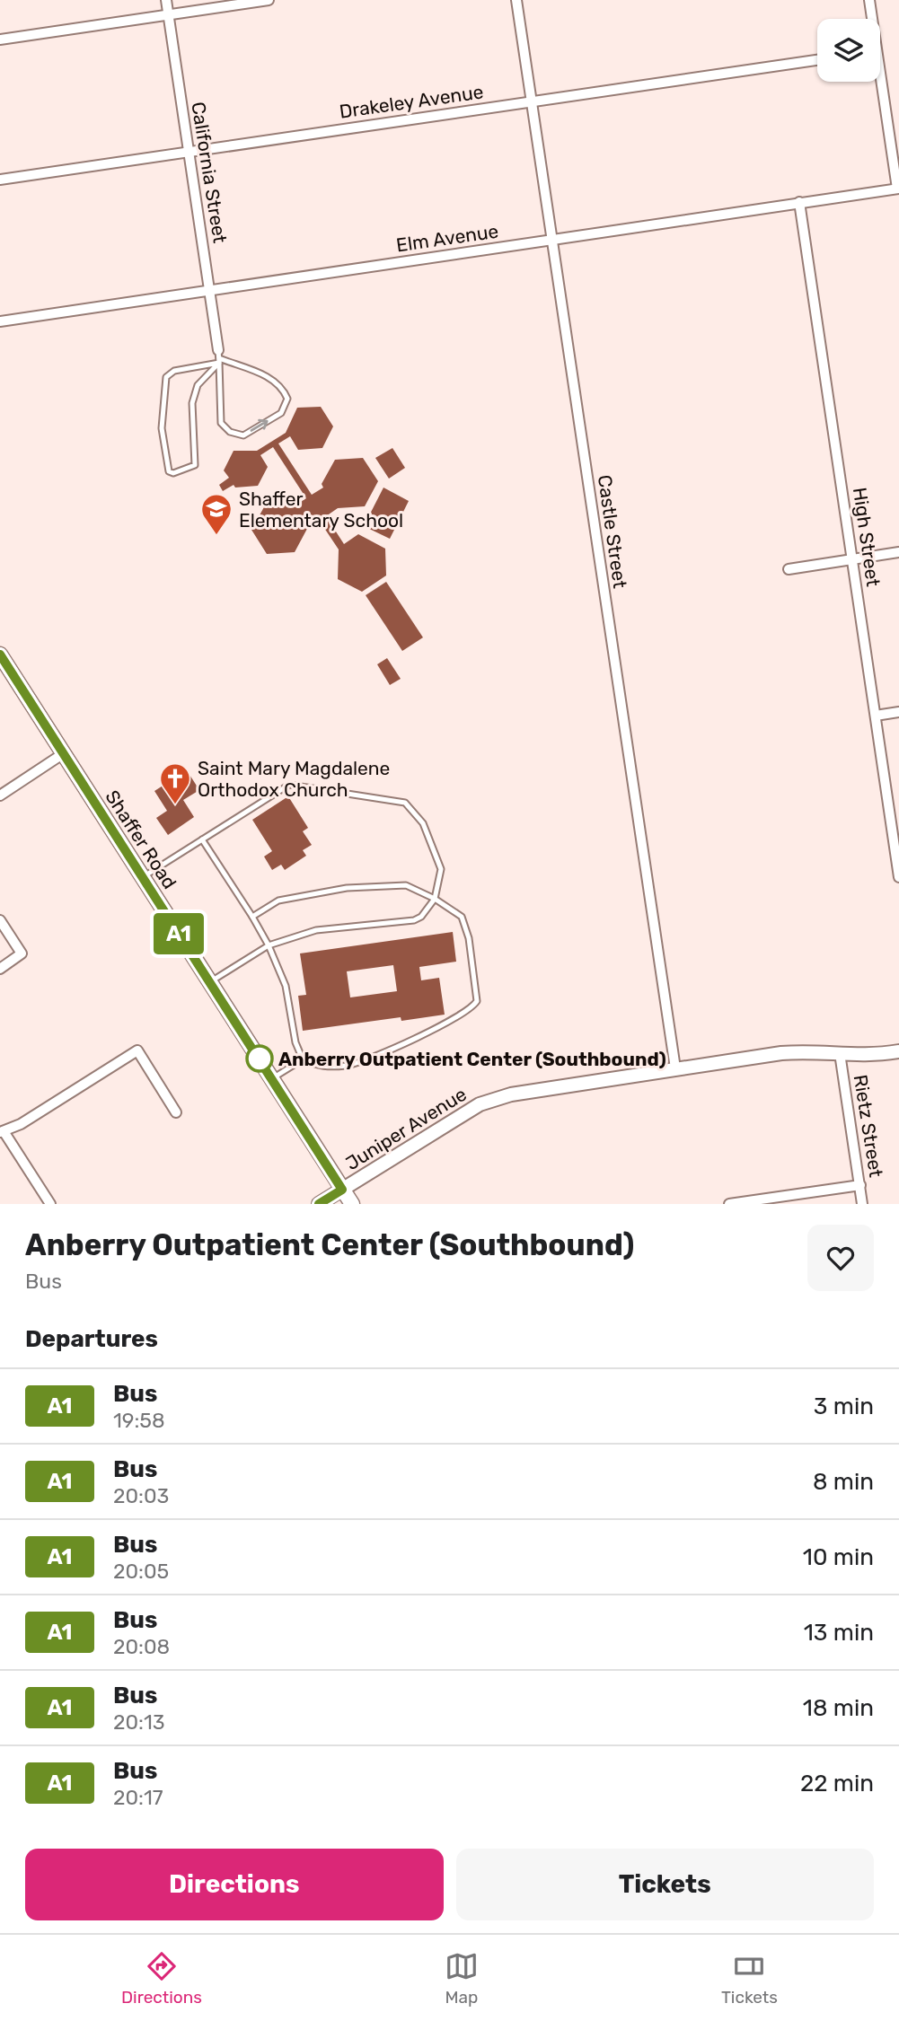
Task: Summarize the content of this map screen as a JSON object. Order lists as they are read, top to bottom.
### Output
{
  "streets": {
    "main road": ["Shaffer Road"],
    "street": [
      "Drakeley Avenue",
      "California Street",
      "Elm Avenue",
      "Castle Street",
      "High Street",
      "Rietz Street",
      "Juniper Avenue"
    ]
  },
  "crossings": [
    ["Drakeley Avenue", "California Street"],
    ["Drakeley Avenue", "Castle Street"],
    ["California Street", "Elm Avenue"],
    ["Elm Avenue", "Castle Street"],
    ["Elm Avenue", "High Street"],
    ["Castle Street", "Juniper Avenue"],
    ["Shaffer Road", "Juniper Avenue"],
    ["Rietz Street", "Juniper Avenue"]
  ],
  "places": {
    "school or university": ["Shaffer Elementary School"],
    "church": ["Saint Mary Magdalene Orthodox Church"],
    "other": ["Anberry Outpatient Center (Southbound)"]
  },
  "lines": ["bus line A1"],
  "page": {
    "on_map": "A1",
    "heading": [
      ["Anberry Outpatient Center (Southbound)", "Bus"],
      "Departures"
    ],
    "list": [
      {
        "mark": "A1",
        "name": "Bus",
        "note": "19:58",
        "value": "3 min"
      },
      {
        "mark": "A1",
        "name": "Bus",
        "note": "20:03",
        "value": "8 min"
      },
      {
        "mark": "A1",
        "name": "Bus",
        "note": "20:05",
        "value": "10 min"
      },
      {
        "mark": "A1",
        "name": "Bus",
        "note": "20:08",
        "value": "13 min"
      },
      {
        "mark": "A1",
        "name": "Bus",
        "note": "20:13",
        "value": "18 min"
      },
      {
        "mark": "A1",
        "name": "Bus",
        "note": "20:17",
        "value": "22 min"
      }
    ],
    "buttons": ["Directions", "Tickets"],
    "tabs": ["Directions", "Map", "Tickets"]
  }
}
